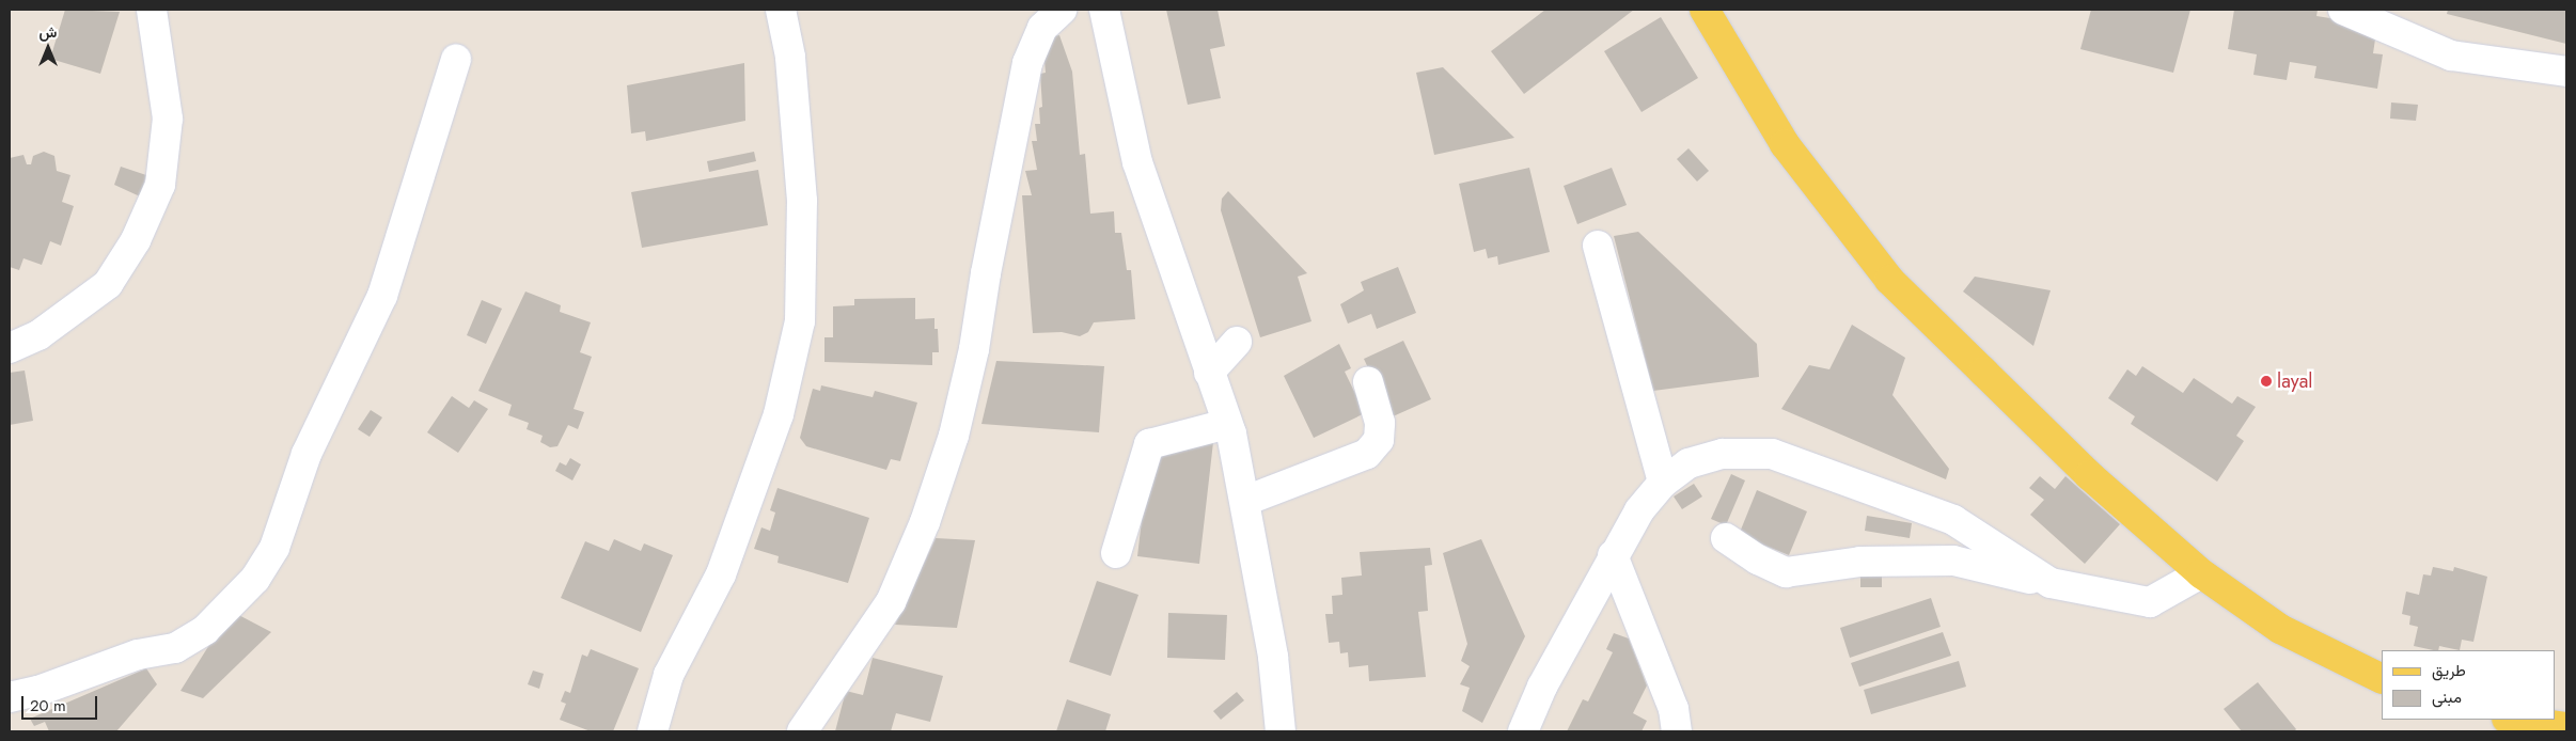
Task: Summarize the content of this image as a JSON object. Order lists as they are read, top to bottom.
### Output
{
  "places": ["layal"],
  "legend": ["طريق", "مبنى"],
  "scale_bar": "20 m",
  "north": "top"
}
